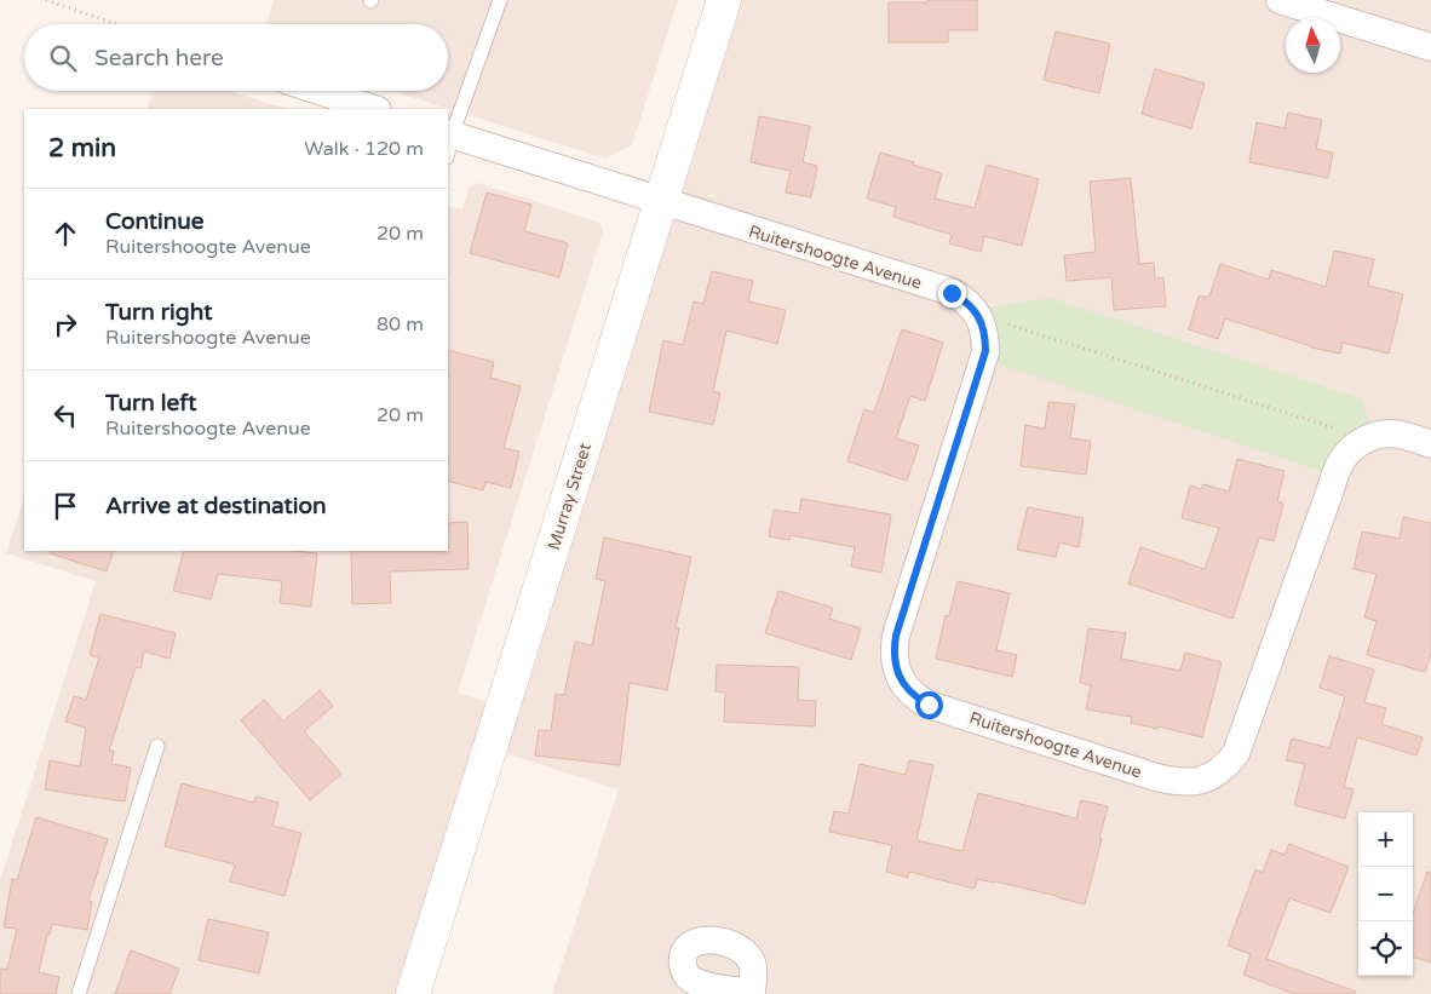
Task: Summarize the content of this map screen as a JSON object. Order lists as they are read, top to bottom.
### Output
{
  "streets": {
    "street": ["Ruitershoogte Avenue", "Murray Street"]
  },
  "crossings": [
    ["Ruitershoogte Avenue", "Murray Street"]
  ],
  "north": "top",
  "page": {
    "search": "Search here",
    "heading": ["2 min", "Walk · 120 m"],
    "list": [
      ["Continue", "Ruitershoogte Avenue", "20 m"],
      ["Turn right", "Ruitershoogte Avenue", "80 m"],
      ["Turn left", "Ruitershoogte Avenue", "20 m"],
      "Arrive at destination"
    ],
    "map_buttons": ["+", "−"]
  }
}
